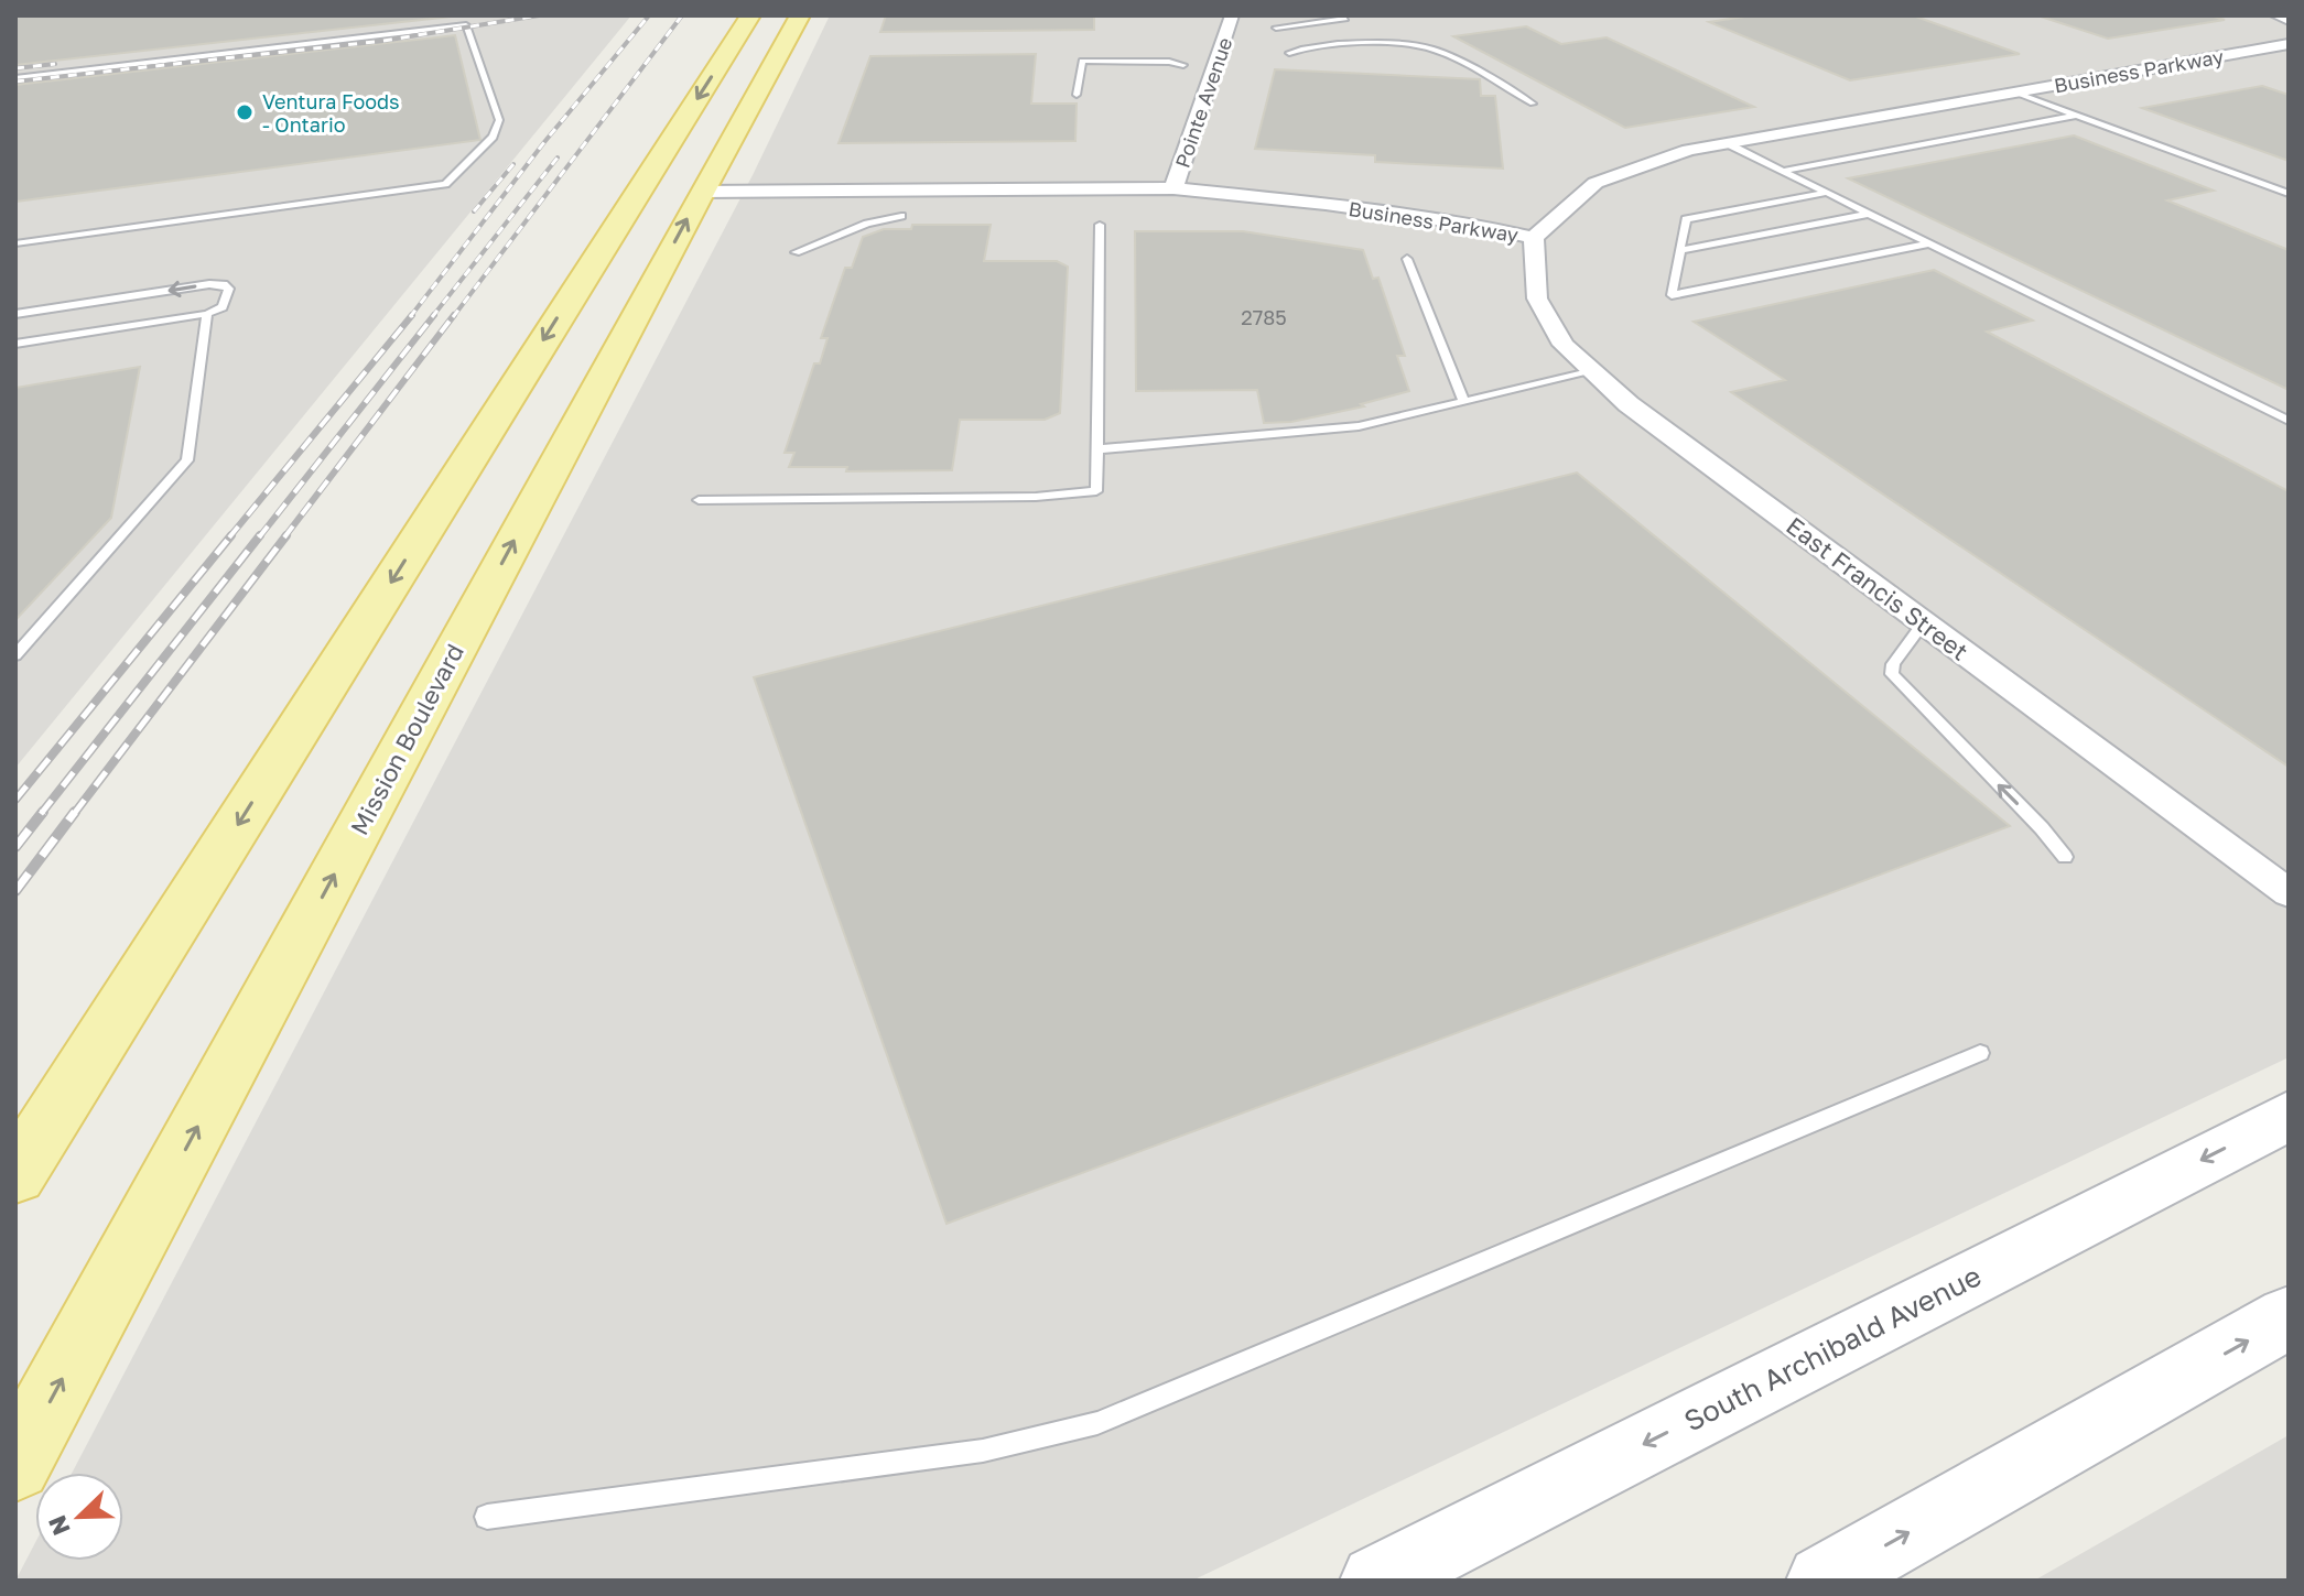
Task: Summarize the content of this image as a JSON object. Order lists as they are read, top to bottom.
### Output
{
  "streets": {
    "main road": ["Mission Boulevard", "South Archibald Avenue"],
    "street": ["Business Parkway", "Pointe Avenue", "East Francis Street"]
  },
  "crossings": [
    ["Business Parkway", "Pointe Avenue"],
    ["Business Parkway", "East Francis Street"],
    ["Business Parkway", "Mission Boulevard"]
  ],
  "places": ["Ventura Foods - Ontario"],
  "house_numbers": ["2785"],
  "north": "bottom left"
}
